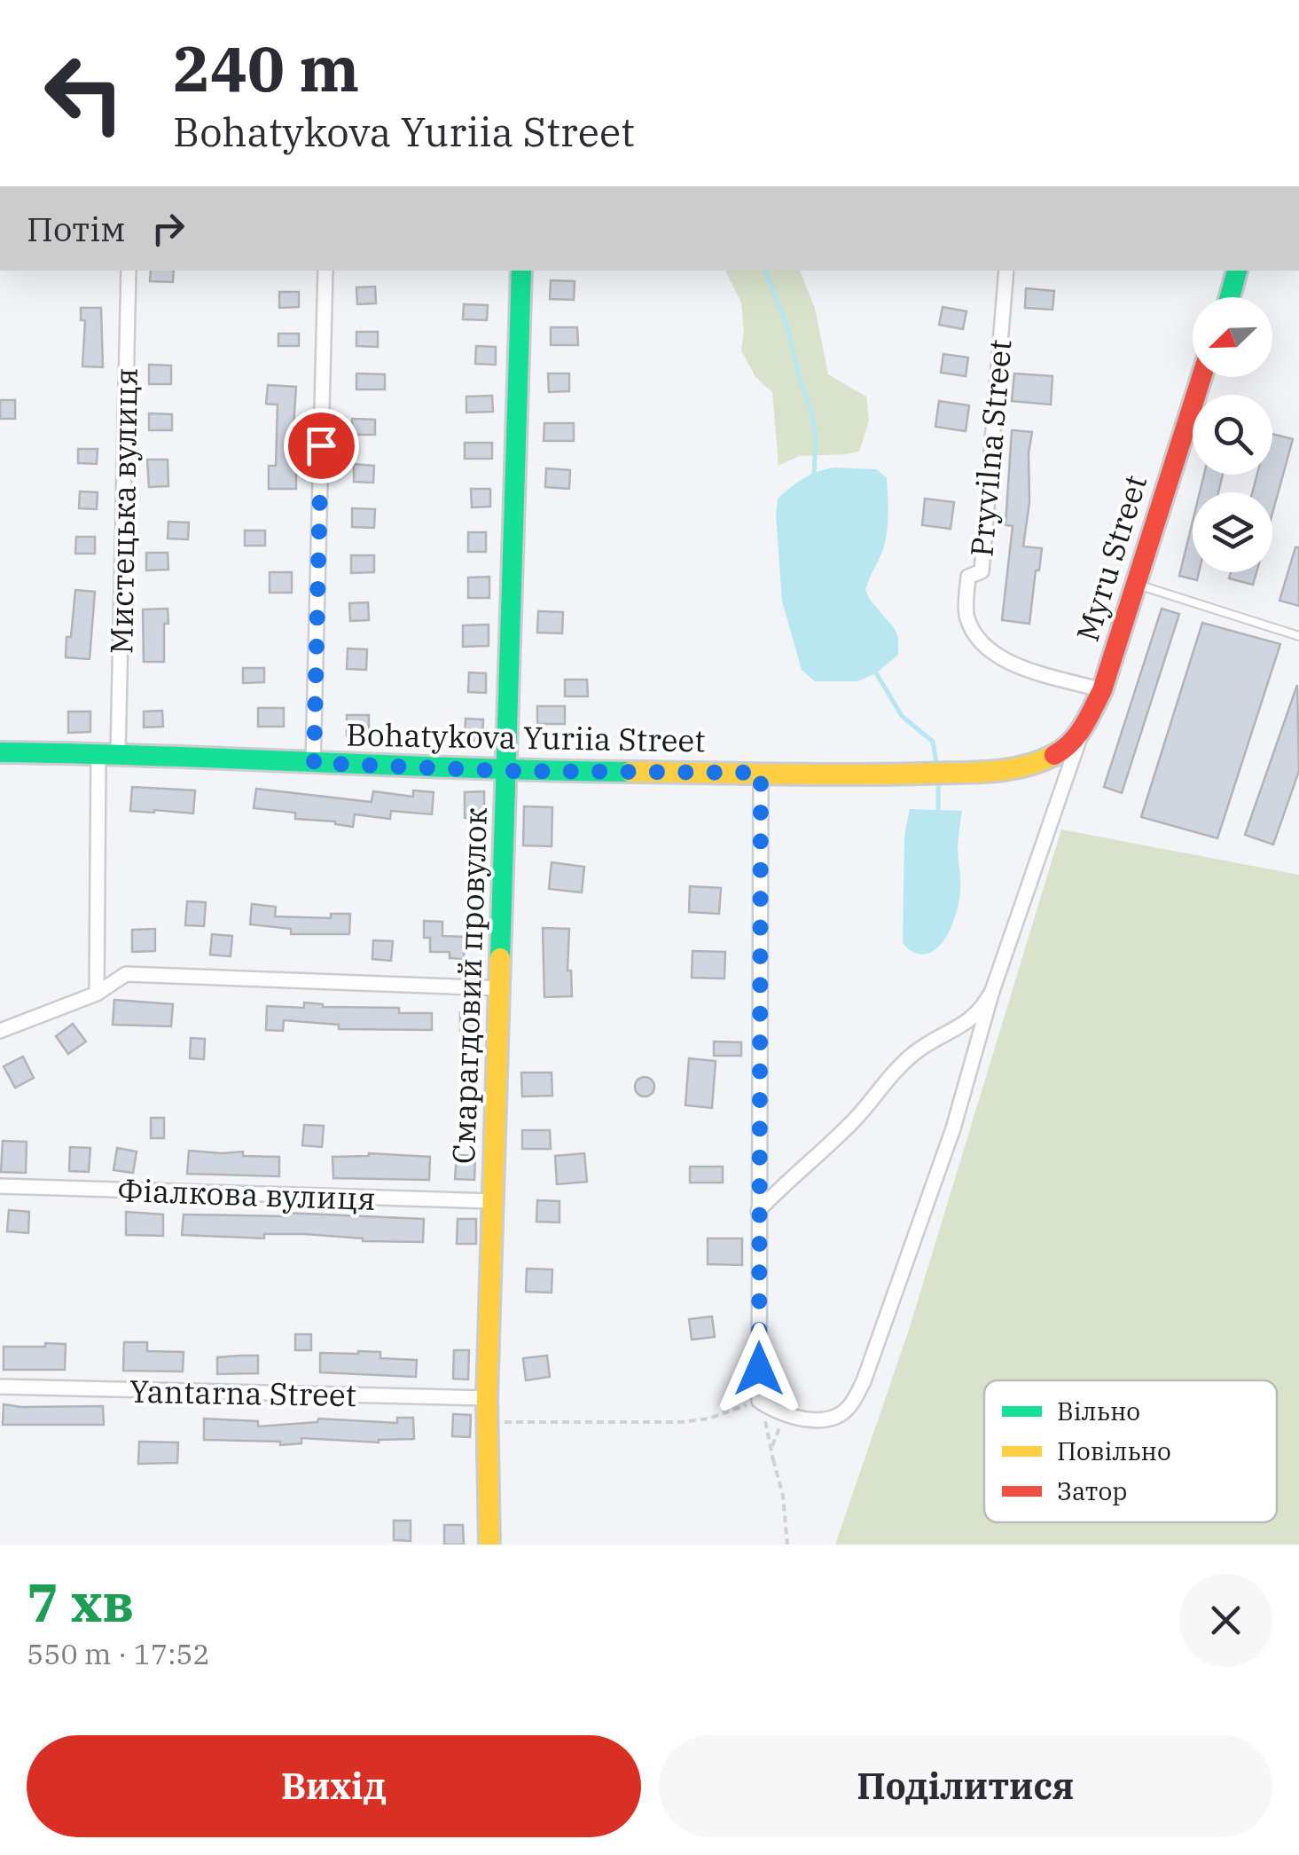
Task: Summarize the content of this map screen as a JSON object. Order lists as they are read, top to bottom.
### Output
{
  "streets": {
    "street": [
      "Pryvilna Street",
      "Мистецька вулиця",
      "Myru Street",
      "Bohatykova Yuriia Street",
      "Смарагдовий провулок",
      "Фіалкова вулиця",
      "Yantarna Street"
    ]
  },
  "crossings": [
    ["Pryvilna Street", "Myru Street"],
    ["Мистецька вулиця", "Bohatykova Yuriia Street"],
    ["Myru Street", "Bohatykova Yuriia Street"],
    ["Bohatykova Yuriia Street", "Смарагдовий провулок"],
    ["Смарагдовий провулок", "Фіалкова вулиця"],
    ["Смарагдовий провулок", "Yantarna Street"]
  ],
  "legend": ["Вільно", "Повільно", "Затор"],
  "north": "bottom left",
  "page": {
    "turn": ["240 m", "Bohatykova Yuriia Street"],
    "then": "Потім",
    "heading": ["7 хв", "550 m · 17:52"],
    "buttons": ["Вихід", "Поділитися"]
  }
}
